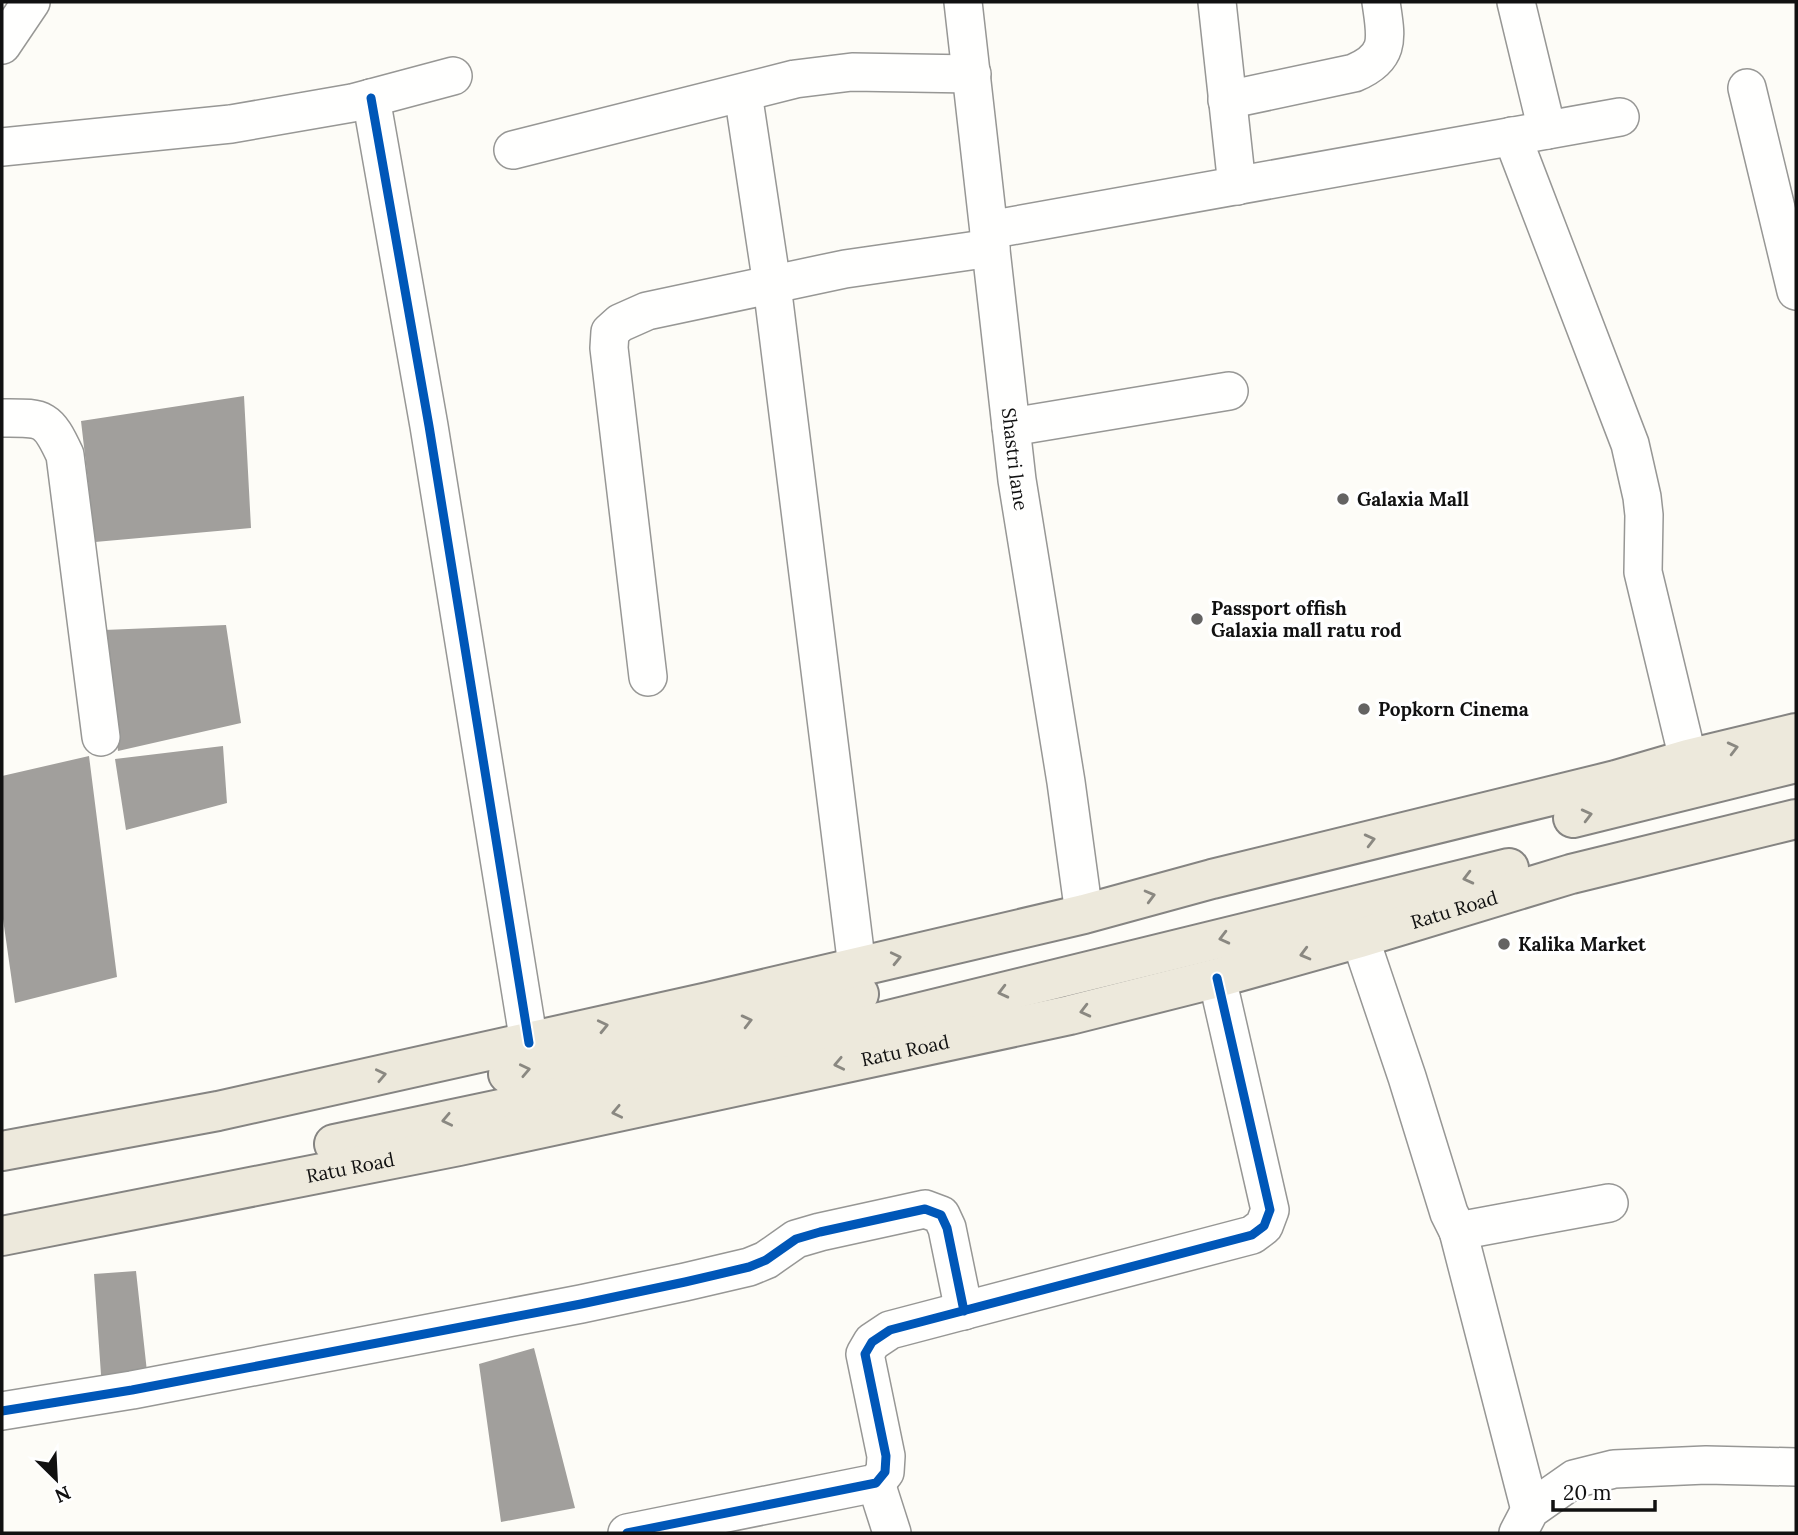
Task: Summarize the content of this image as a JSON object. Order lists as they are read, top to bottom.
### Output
{
  "streets": {
    "main road": ["Ratu Road"],
    "street": ["Shastri lane"]
  },
  "places": [
    "Galaxia Mall",
    "Passport offish Galaxia mall ratu rod",
    "Popkorn Cinema",
    "Kalika Market"
  ],
  "scale_bar": "20 m",
  "north": "bottom right"
}
